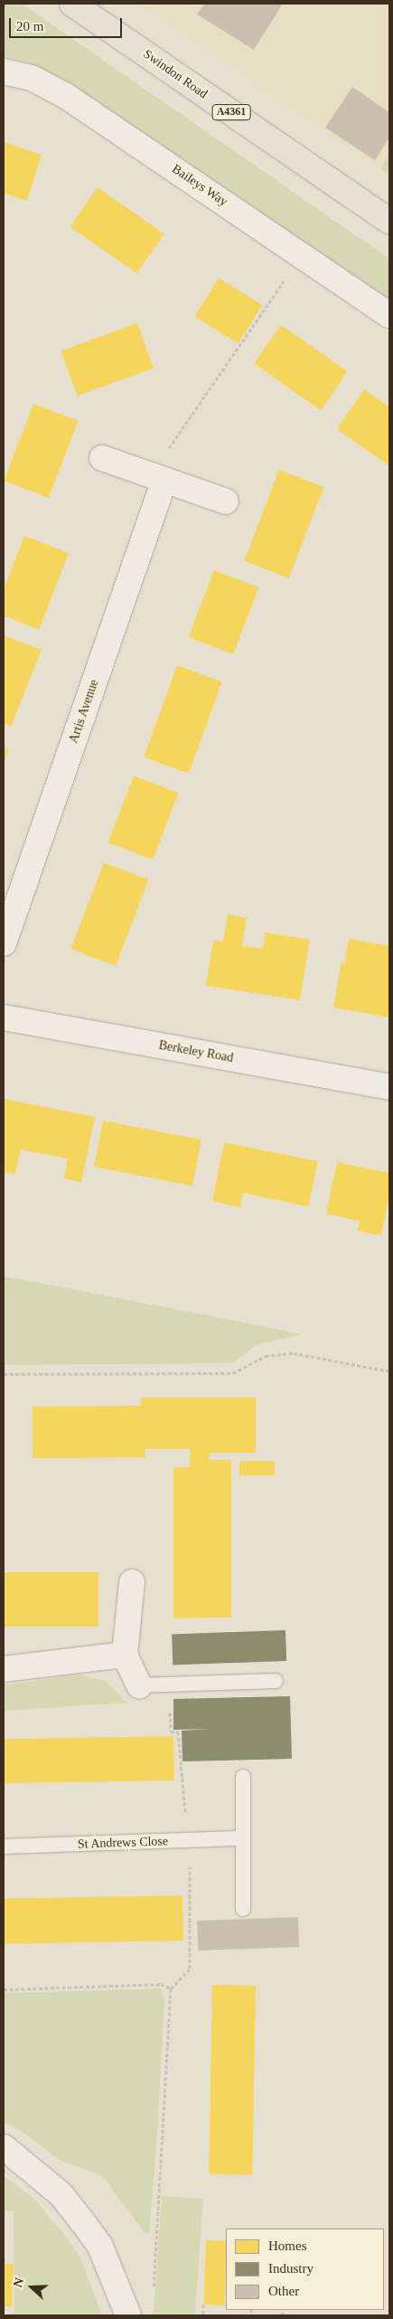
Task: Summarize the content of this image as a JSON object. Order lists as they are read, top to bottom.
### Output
{
  "streets": {
    "main road": ["Swindon Road", "A4361"],
    "street": ["Baileys Way", "Artis Avenue", "Berkeley Road"],
    "lane": ["St Andrews Close"]
  },
  "legend": ["Homes", "Industry", "Other"],
  "scale_bar": "20 m",
  "north": "left"
}
